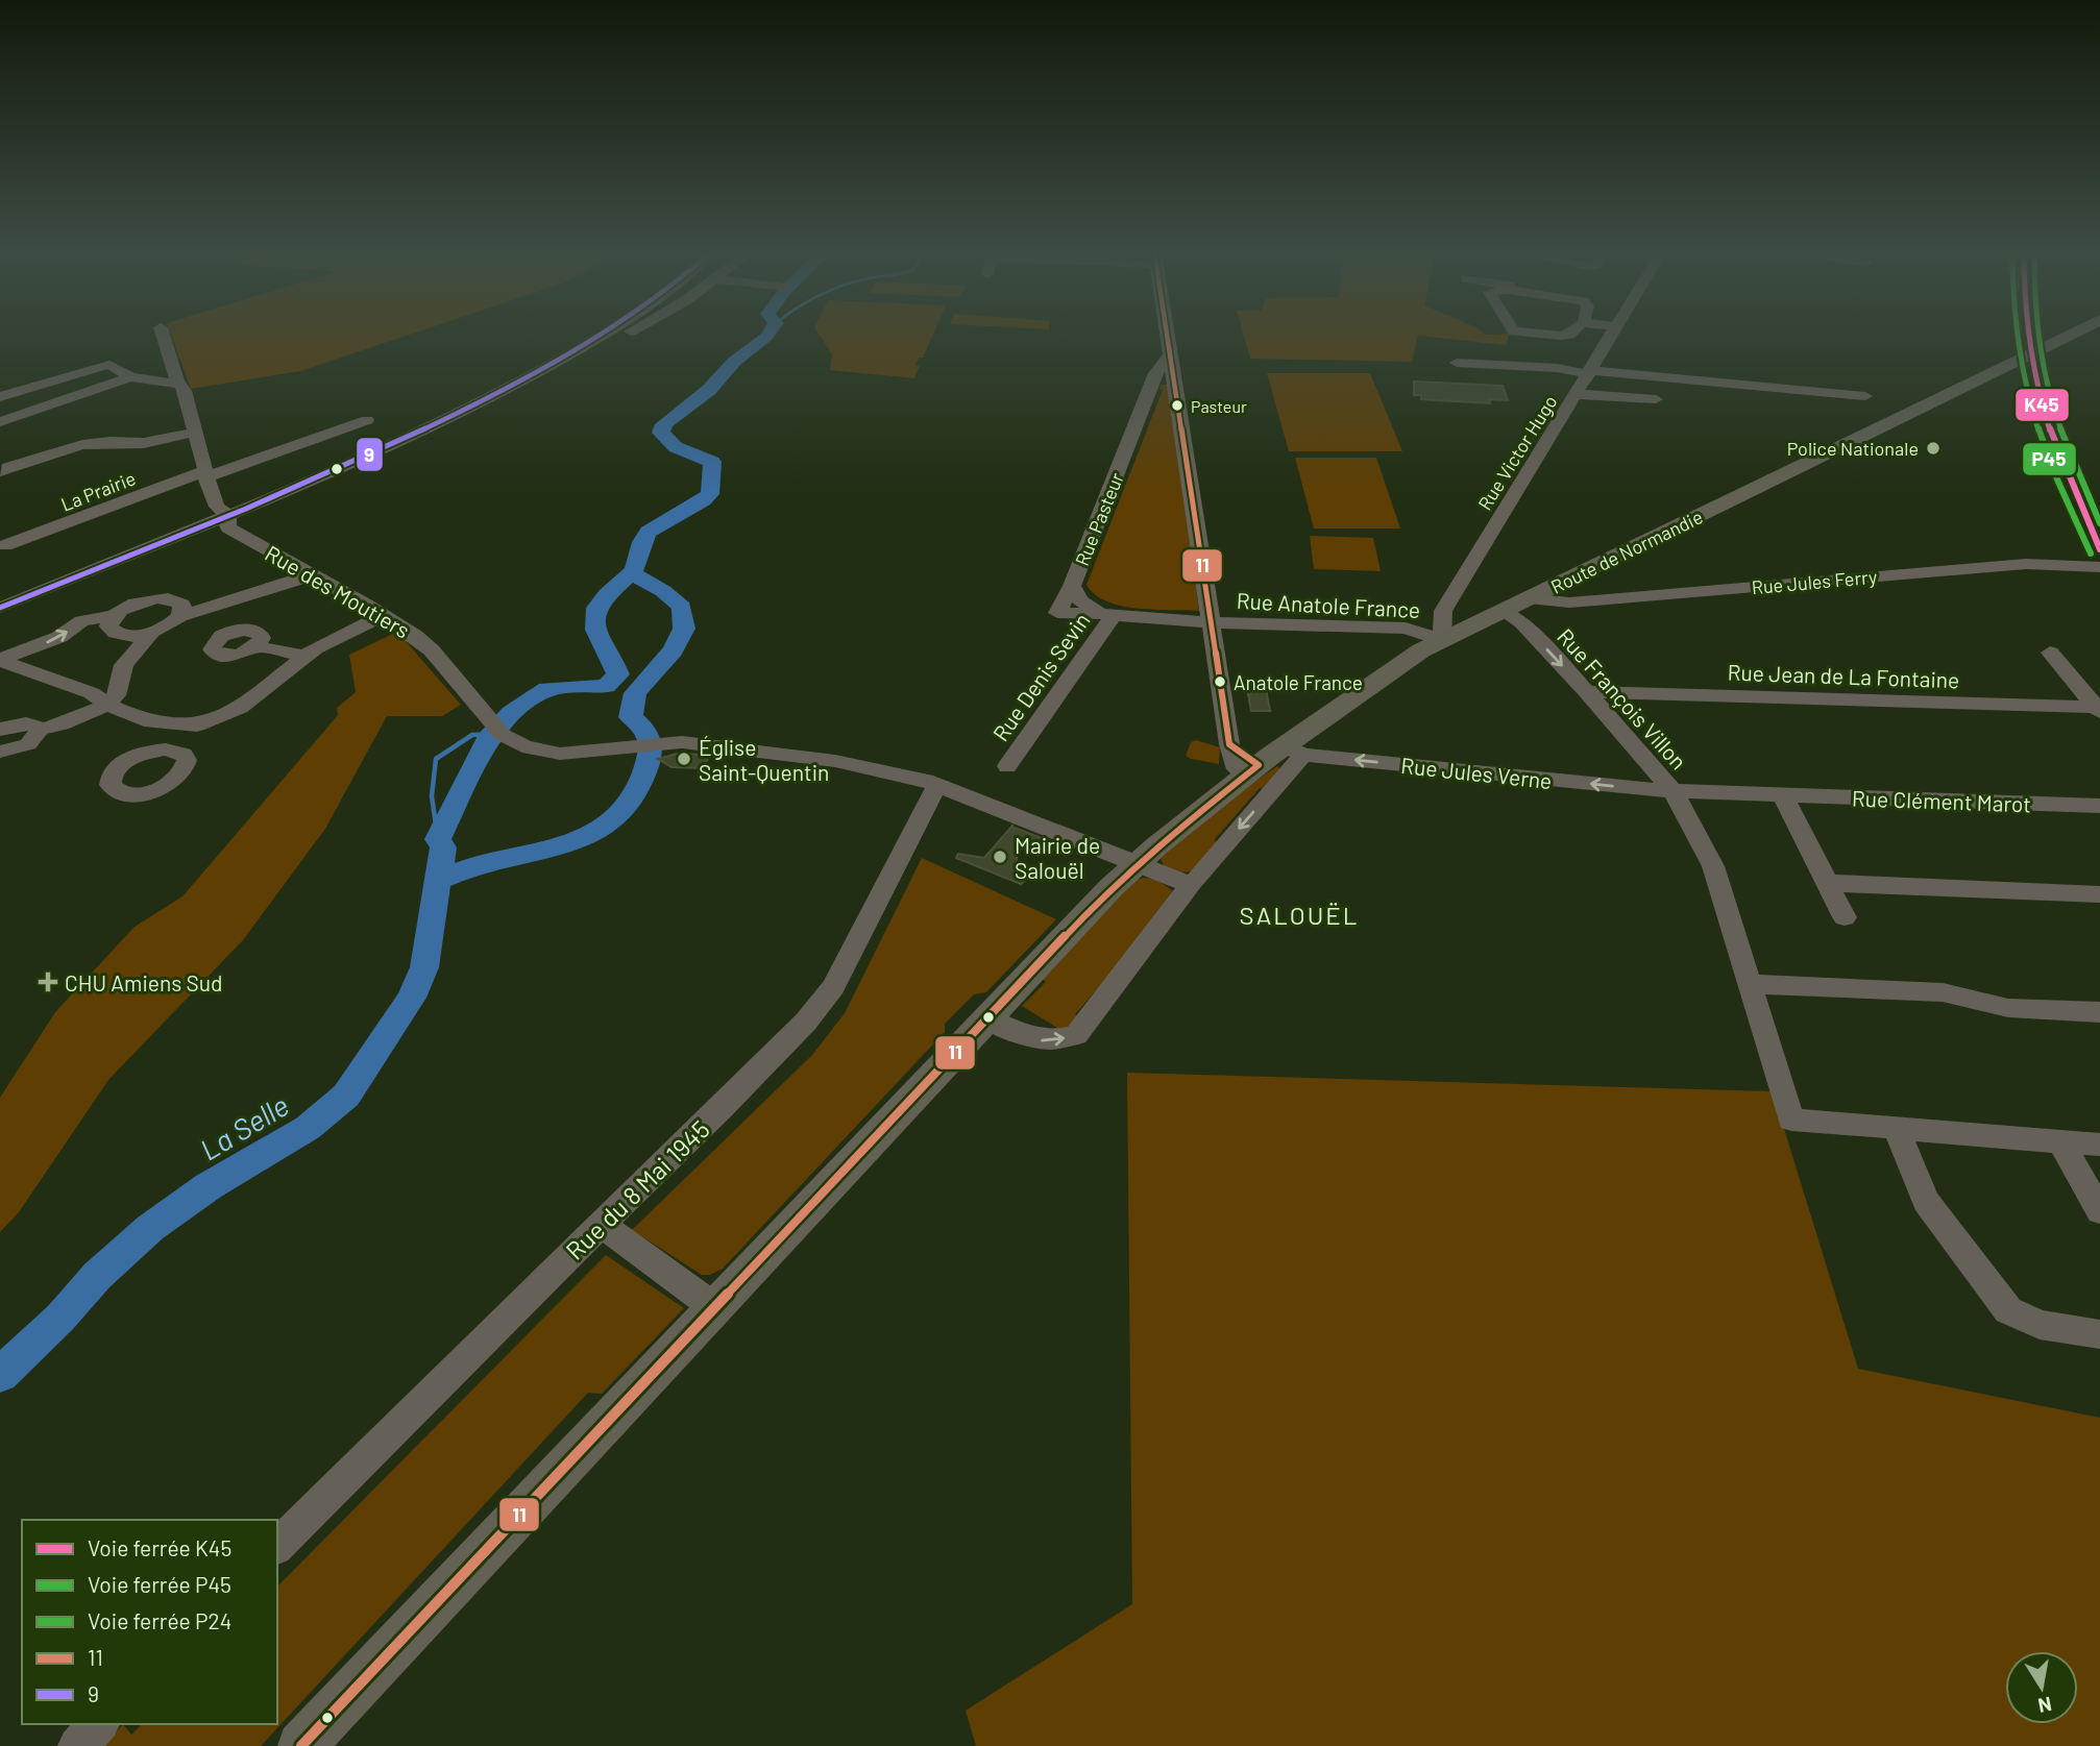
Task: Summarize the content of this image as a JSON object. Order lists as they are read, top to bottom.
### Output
{
  "streets": {
    "main road": ["Route de Normandie"],
    "street": [
      "Rue Victor Hugo",
      "La Prairie",
      "Rue Pasteur",
      "Rue Jules Ferry",
      "Rue des Moutiers",
      "Rue Anatole France",
      "Rue Jean de La Fontaine",
      "Rue Denis Sevin",
      "Rue François Villon",
      "Rue Jules Verne",
      "Rue Clément Marot",
      "Rue du 8 Mai 1945"
    ]
  },
  "crossings": [
    ["Rue Victor Hugo", "Route de Normandie"],
    ["Rue Victor Hugo", "Rue Anatole France"],
    ["Rue Pasteur", "Rue Denis Sevin"],
    ["Route de Normandie", "Rue Jules Ferry"],
    ["Route de Normandie", "Rue des Moutiers"],
    ["Route de Normandie", "Rue Anatole France"],
    ["Route de Normandie", "Rue François Villon"],
    ["Route de Normandie", "Rue Jules Verne"],
    ["Rue des Moutiers", "Rue du 8 Mai 1945"],
    ["Rue Jean de La Fontaine", "Rue François Villon"],
    ["Rue François Villon", "Rue Jules Verne"],
    ["Rue François Villon", "Rue Clément Marot"],
    ["Rue Jules Verne", "Rue Clément Marot"]
  ],
  "one_way": ["Rue Jules Verne"],
  "districts": ["SALOUËL"],
  "water": ["La Selle"],
  "places": {
    "other": [
      "Pasteur",
      "Police Nationale",
      "Anatole France",
      "Église Saint-Quentin",
      "Mairie de Salouël"
    ],
    "health": ["CHU Amiens Sud"]
  },
  "lines": [
    "rail line K45",
    "rail line P45",
    "rail line P24",
    "transit line 11",
    "transit line 9"
  ],
  "legend": [
    "Voie ferrée K45",
    "Voie ferrée P45",
    "Voie ferrée P24",
    "11",
    "9"
  ],
  "north": "bottom"
}
